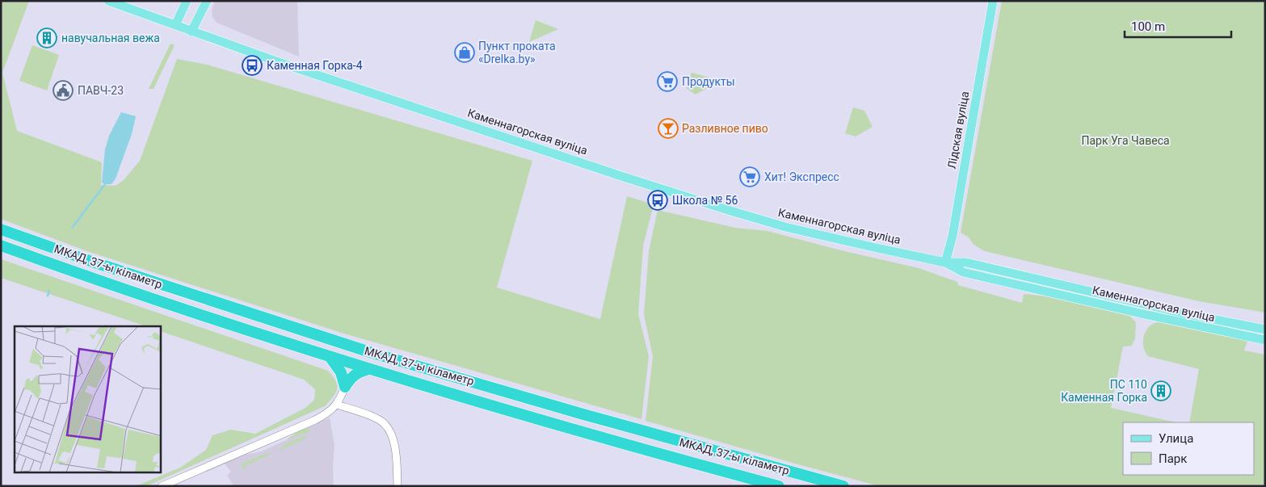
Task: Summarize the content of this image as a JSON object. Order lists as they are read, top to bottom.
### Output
{
  "streets": {
    "highway": ["МКАД, 37-ы кіламетр"],
    "main road": ["Лідская вуліца", "Каменнагорская вуліца"]
  },
  "crossings": [
    ["Лідская вуліца", "Каменнагорская вуліца"]
  ],
  "parks": ["Парк Уга Чавеса"],
  "places": {
    "building": ["навучальная вежа", "ПС 110 Каменная Горка"],
    "shop": ["Пункт проката «Drelka.by»"],
    "bus stop": ["Каменная Горка-4", "Школа № 56"],
    "supermarket": ["Продукты", "Хит! Экспресс"],
    "public building": ["ПАВЧ-23"],
    "bar": ["Разливное пиво"]
  },
  "legend": ["Улица", "Парк"],
  "scale_bar": "100 m"
}
